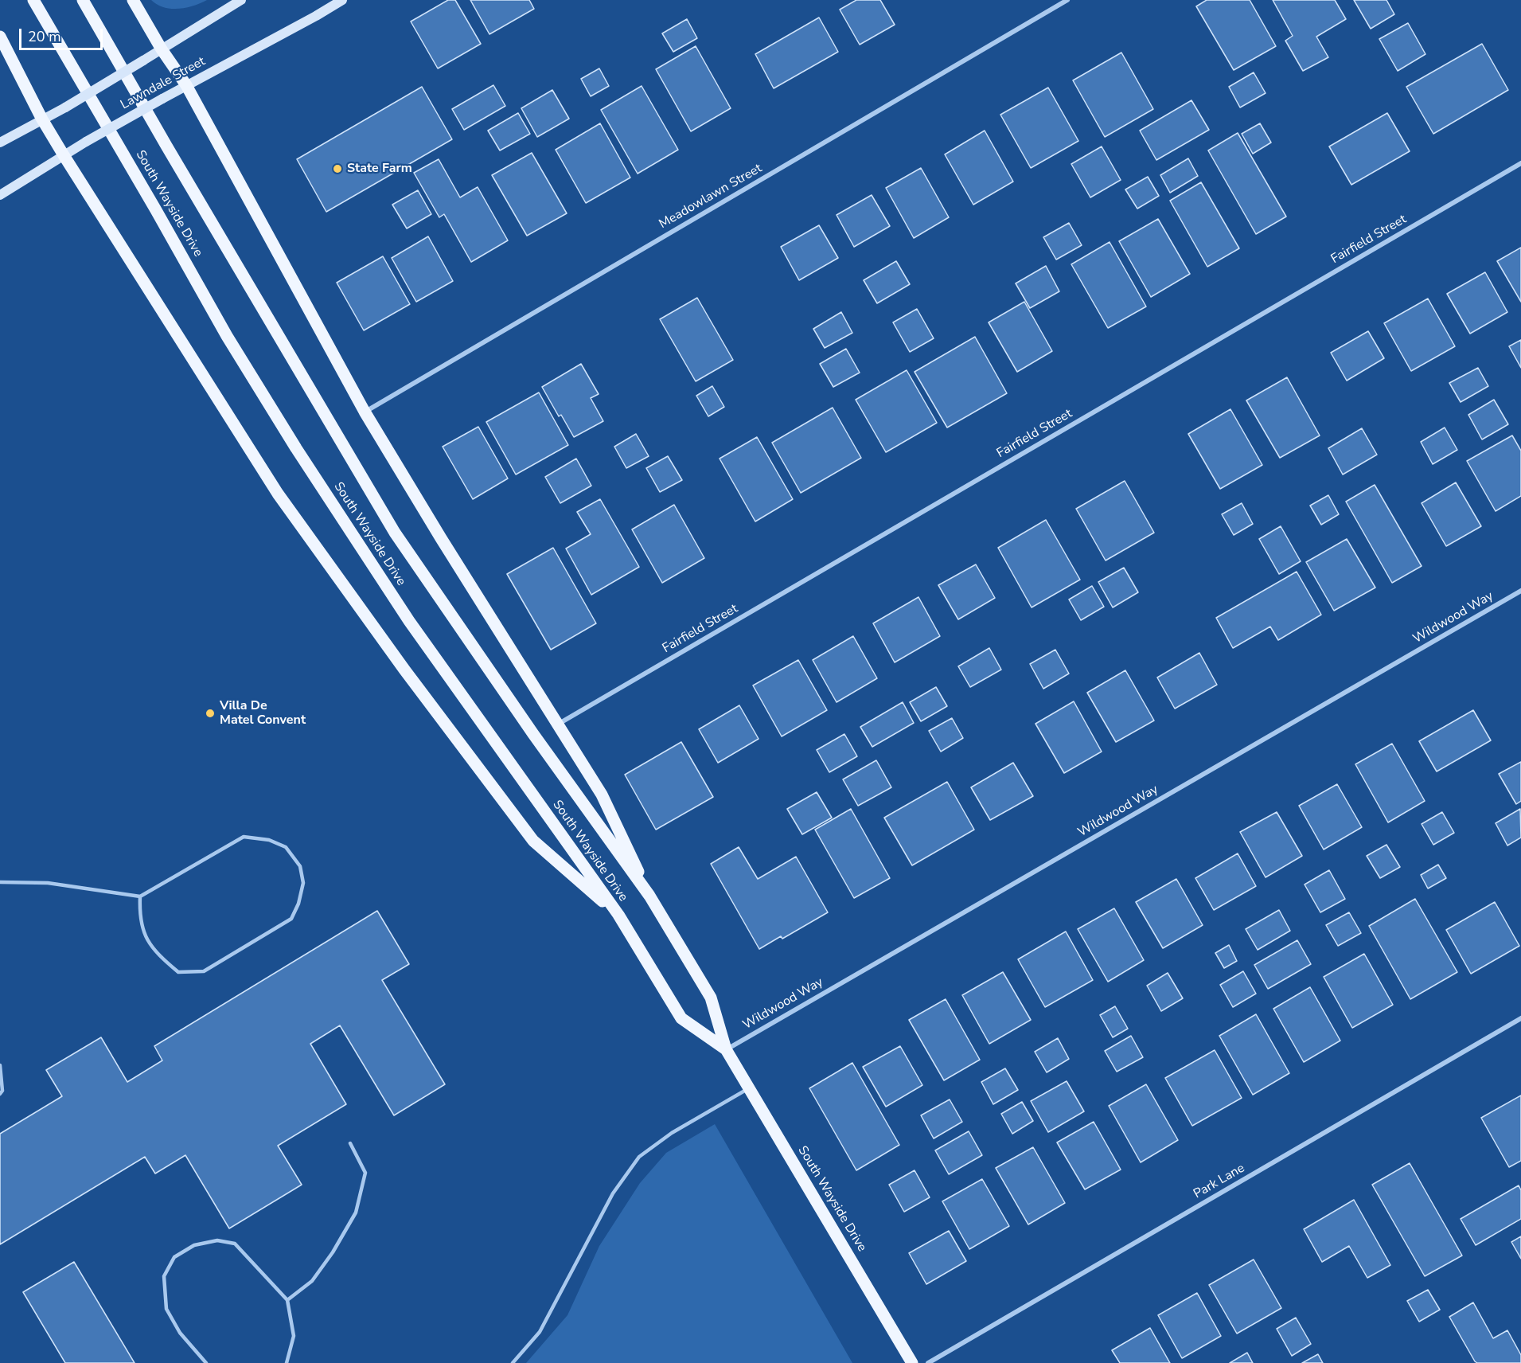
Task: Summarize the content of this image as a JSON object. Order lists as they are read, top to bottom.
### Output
{
  "streets": {
    "main road": ["Lawndale Street", "South Wayside Drive"],
    "street": [
      "Meadowlawn Street",
      "Fairfield Street",
      "Wildwood Way",
      "Park Lane"
    ]
  },
  "crossings": [
    ["South Wayside Drive", "Wildwood Way"]
  ],
  "places": ["State Farm", "Villa De Matel Convent"],
  "scale_bar": "20 m"
}
